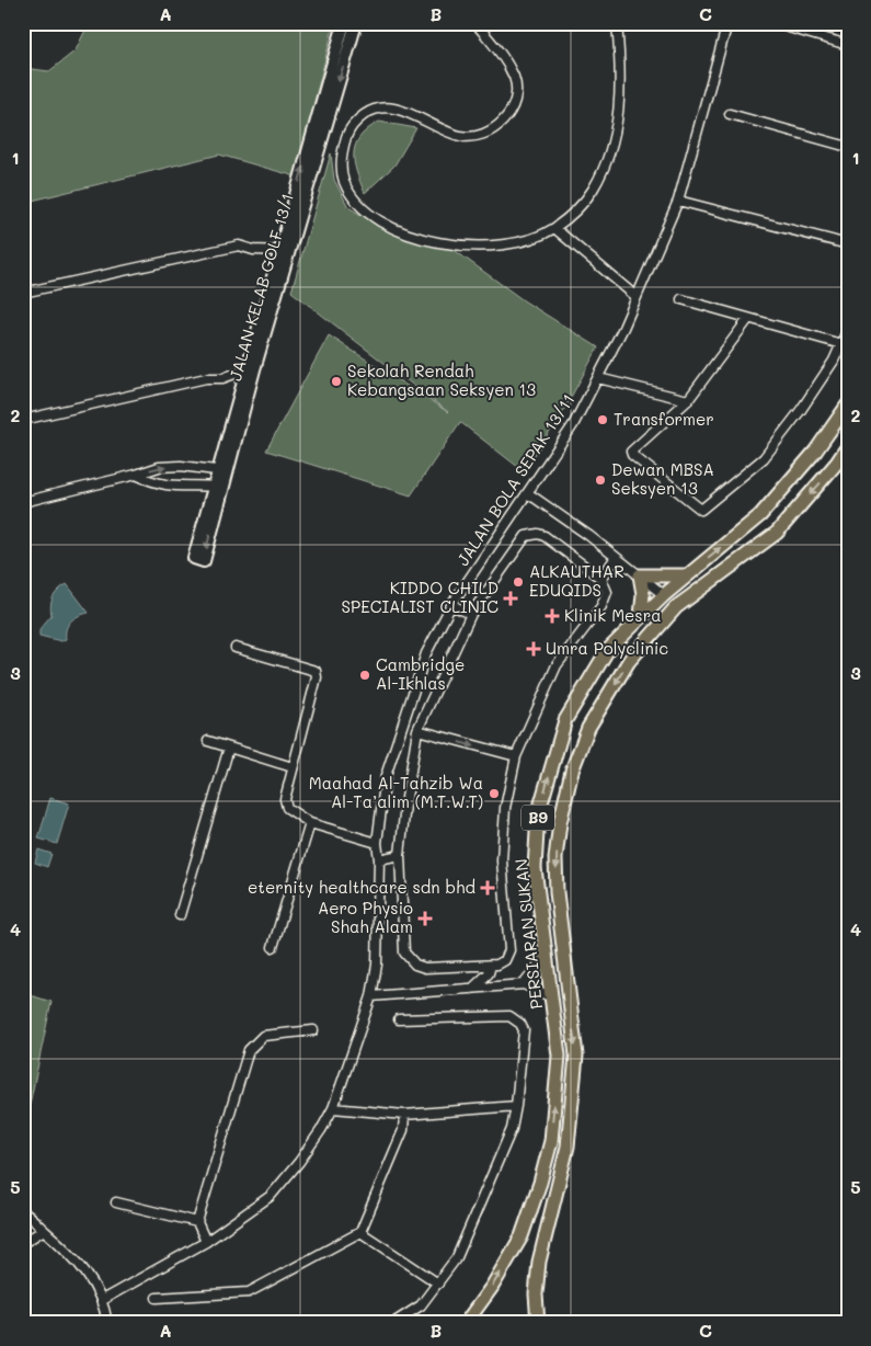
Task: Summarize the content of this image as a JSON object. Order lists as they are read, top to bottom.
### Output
{
  "streets": {
    "main road": ["B9", "PERSIARAN SUKAN"],
    "street": ["JALAN KELAB GOLF 13/1", "JALAN BOLA SEPAK 13/11"]
  },
  "places": {
    "other": [
      "Sekolah Rendah Kebangsaan Seksyen 13",
      "Transformer",
      "Dewan MBSA Seksyen 13",
      "ALKAUTHAR EDUQIDS",
      "Cambridge Al-Ikhlas",
      "Maahad Al-Tahzib Wa Al-Ta’alim (M.T.W.T)"
    ],
    "health": [
      "KIDDO CHILD SPECIALIST CLINIC",
      "Klinik Mesra",
      "Umra Polyclinic",
      "eternity healthcare sdn bhd",
      "Aero Physio Shah Alam"
    ]
  },
  "grid": {
    "columns": ["A", "B", "C"],
    "rows": [
      "1",
      "2",
      "3",
      "4",
      "5"
    ]
  }
}
